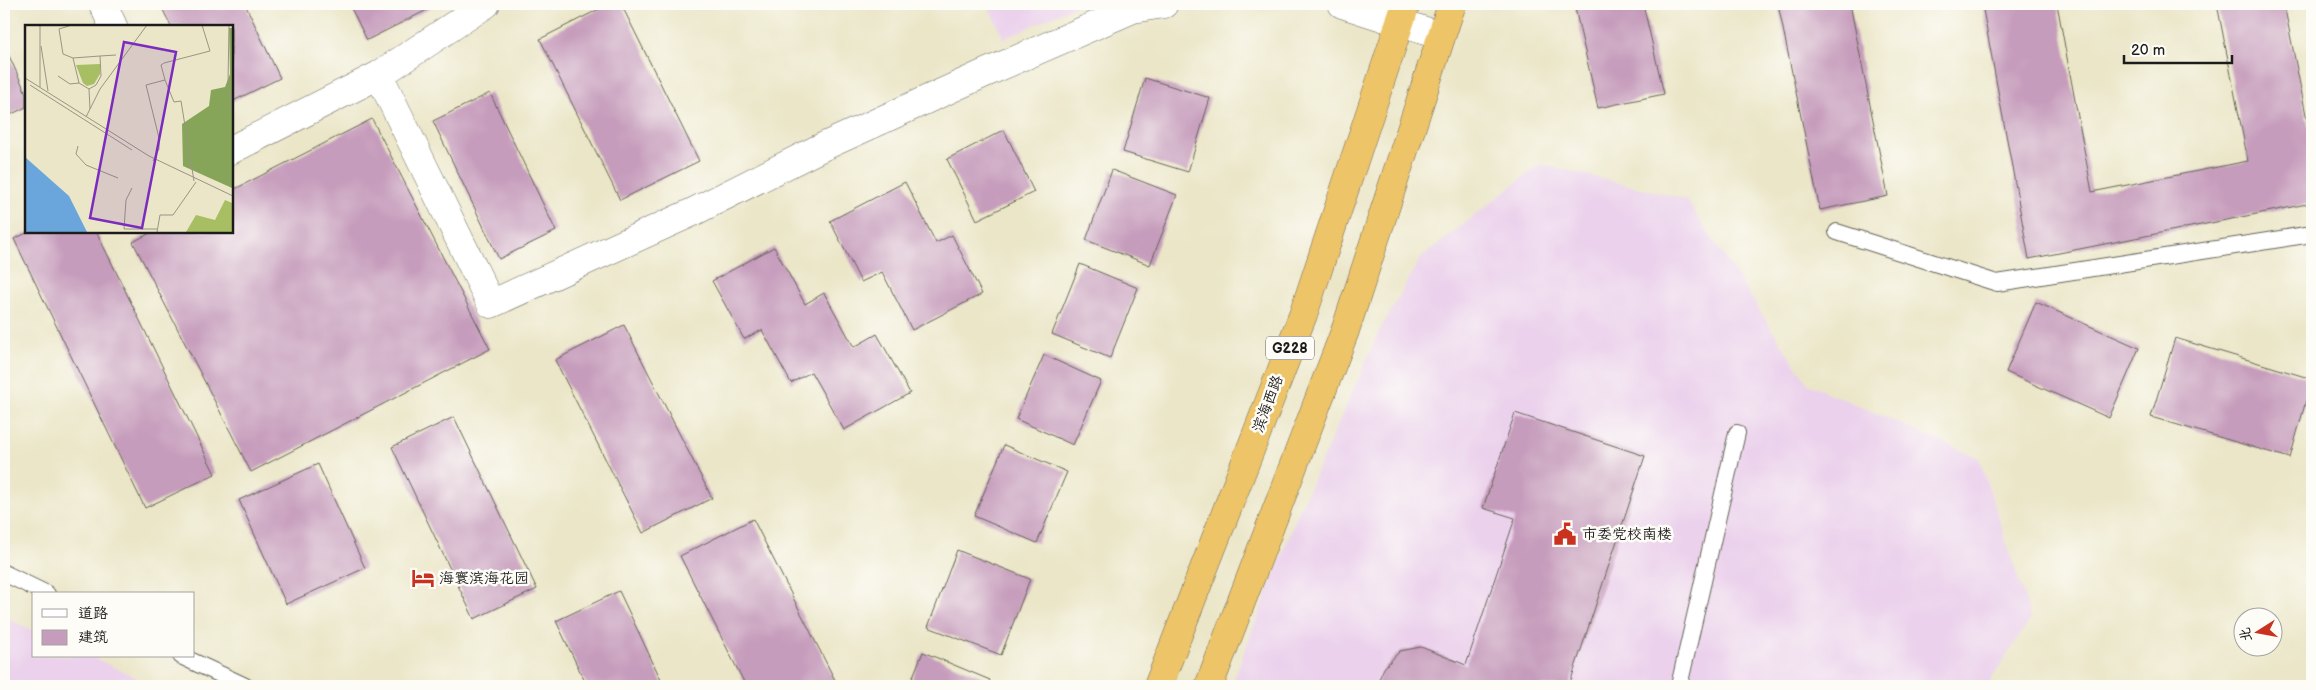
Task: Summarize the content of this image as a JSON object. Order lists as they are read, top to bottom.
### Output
{
  "streets": {
    "highway": ["G228", "滨海西路"]
  },
  "places": {
    "public building": ["市委党校南楼"],
    "hotel": ["海寰滨海花园"]
  },
  "legend": ["道路", "建筑"],
  "scale_bar": "20 m",
  "north": "left"
}
